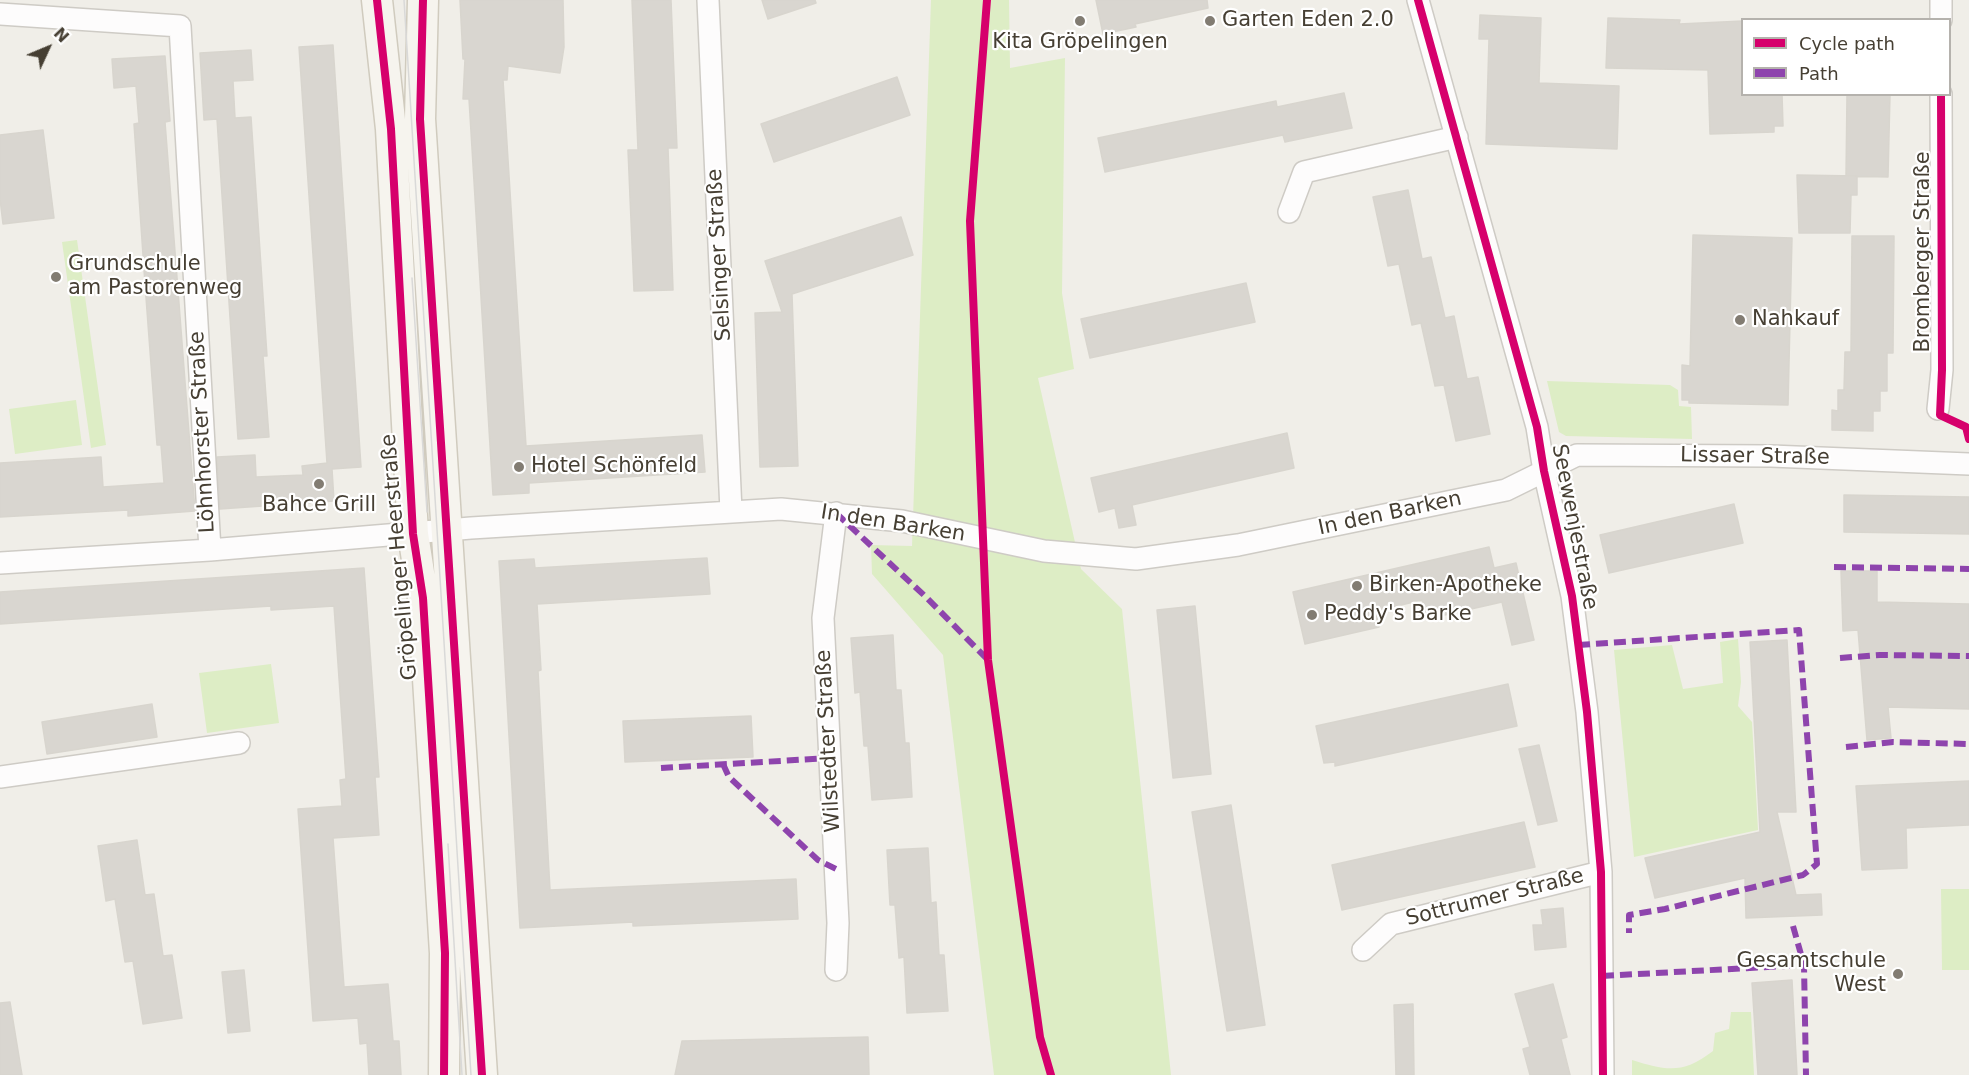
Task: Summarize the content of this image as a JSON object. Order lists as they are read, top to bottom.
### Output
{
  "streets": {
    "main road": ["Gröpelinger Heerstraße"],
    "street": [
      "Bromberger Straße",
      "Selsinger Straße",
      "Löhnhorster Straße",
      "Lissaer Straße",
      "In den Barken",
      "Seewenjestraße",
      "Wilstedter Straße",
      "Sottrumer Straße"
    ]
  },
  "crossings": [
    ["Selsinger Straße", "In den Barken"],
    ["Löhnhorster Straße", "In den Barken"],
    ["Lissaer Straße", "In den Barken"],
    ["Lissaer Straße", "Seewenjestraße"],
    ["In den Barken", "Seewenjestraße"],
    ["In den Barken", "Gröpelinger Heerstraße"],
    ["In den Barken", "Wilstedter Straße"],
    ["Seewenjestraße", "Sottrumer Straße"]
  ],
  "places": [
    "Kita Gröpelingen",
    "Garten Eden 2.0",
    "Grundschule am Pastorenweg",
    "Nahkauf",
    "Hotel Schönfeld",
    "Bahce Grill",
    "Birken-Apotheke",
    "Peddy's Barke",
    "Gesamtschule West"
  ],
  "legend": ["Cycle path", "Path"],
  "north": "top right"
}
